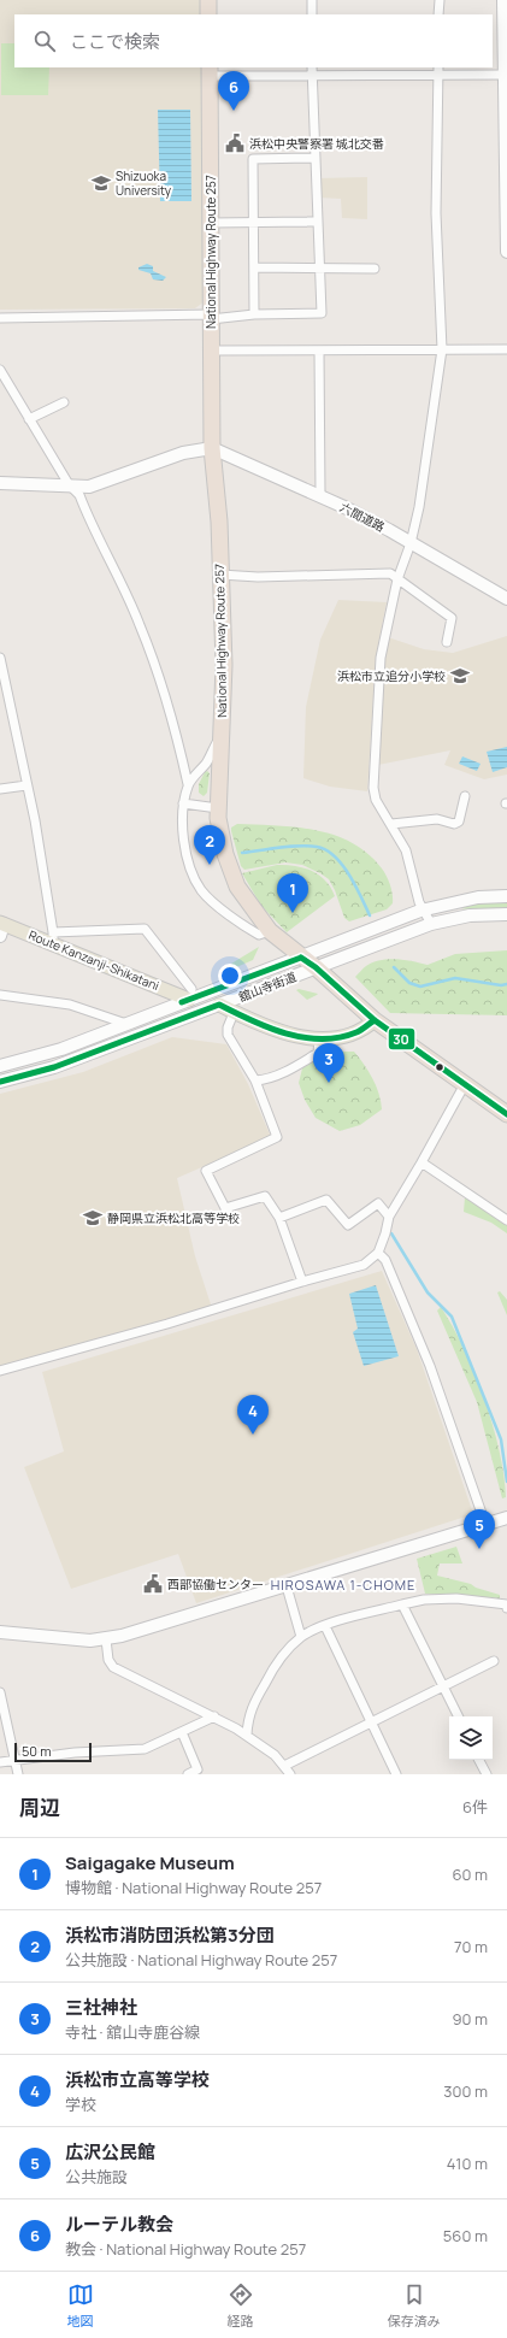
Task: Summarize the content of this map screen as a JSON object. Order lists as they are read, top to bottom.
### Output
{
  "streets": {
    "highway": ["National Highway Route 257"],
    "main road": ["Route Kanzanji-Shikatani"],
    "street": ["六間道路", "舘山寺街道"]
  },
  "crossings": [
    ["National Highway Route 257", "六間道路"],
    ["National Highway Route 257", "舘山寺街道"],
    ["Route Kanzanji-Shikatani", "舘山寺街道"]
  ],
  "districts": ["HIROSAWA 1-CHOME"],
  "places": {
    "public building": ["浜松中央警察署 城北交番", "西部協働センター"],
    "school or university": ["Shizuoka University", "浜松市立追分小学校", "静岡県立浜松北高等学校"]
  },
  "lines": ["transit line 30"],
  "scale_bar": "50 m",
  "page": {
    "search": "ここで検索",
    "pins": [
      "6",
      "2",
      "1",
      "3",
      "4",
      "5"
    ],
    "scale": "50 m",
    "heading": ["周辺", "6件"],
    "list": [
      {
        "mark": "1",
        "name": "Saigagake Museum",
        "note": "博物館 · National Highway Route 257",
        "value": "60 m"
      },
      {
        "mark": "2",
        "name": "浜松市消防団浜松第3分団",
        "note": "公共施設 · National Highway Route 257",
        "value": "70 m"
      },
      {
        "mark": "3",
        "name": "三社神社",
        "note": "寺社 · 舘山寺鹿谷線",
        "value": "90 m"
      },
      {
        "mark": "4",
        "name": "浜松市立高等学校",
        "note": "学校",
        "value": "300 m"
      },
      {
        "mark": "5",
        "name": "広沢公民館",
        "note": "公共施設",
        "value": "410 m"
      },
      {
        "mark": "6",
        "name": "ルーテル教会",
        "note": "教会 · National Highway Route 257",
        "value": "560 m"
      }
    ],
    "nav": ["地図", "経路", "保存済み"]
  }
}
